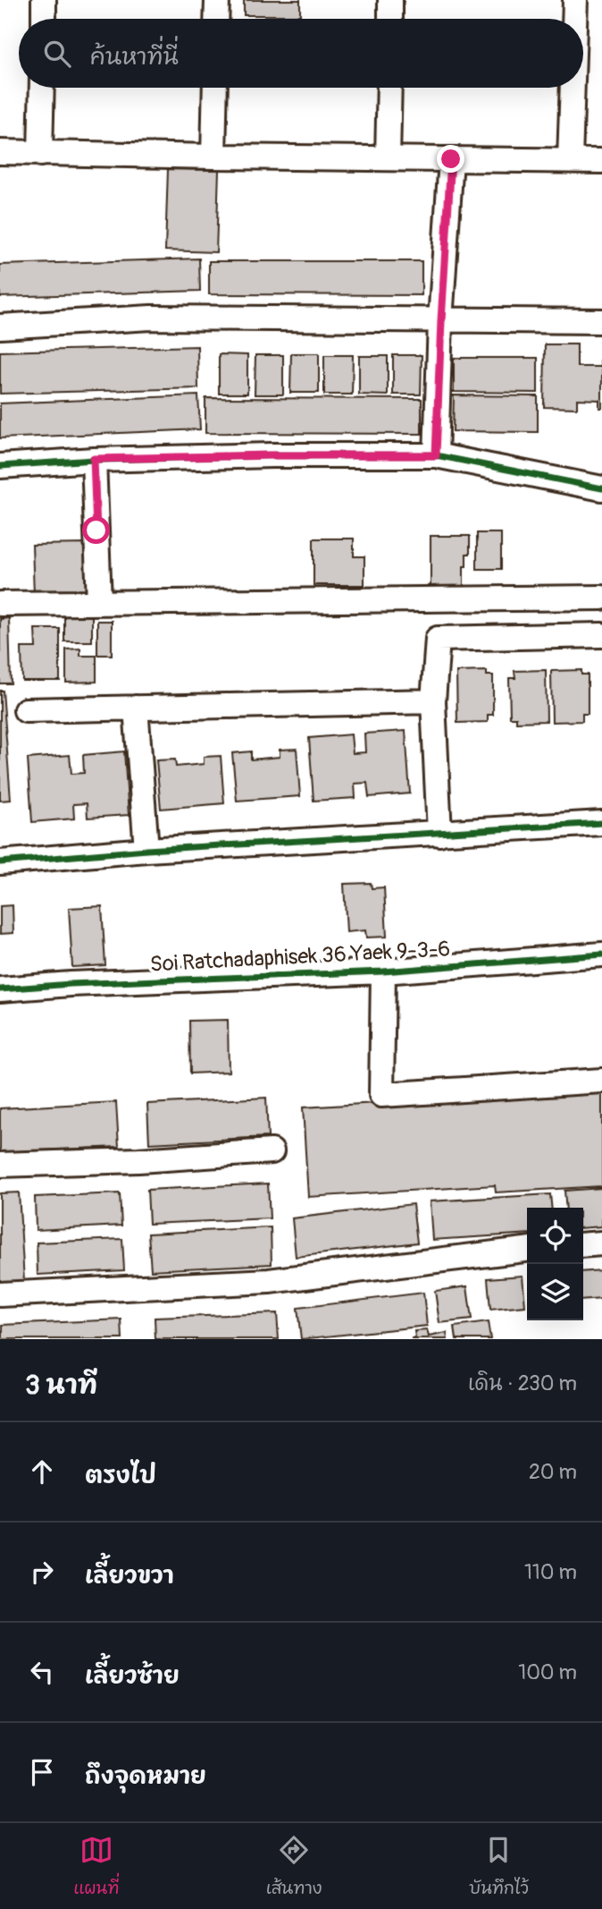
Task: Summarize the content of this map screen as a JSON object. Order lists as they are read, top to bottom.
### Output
{
  "streets": {
    "street": ["Soi Ratchadaphisek 36 Yaek 9-3-6"]
  },
  "page": {
    "search": "ค้นหาที่นี่",
    "heading": ["3 นาที", "เดิน · 230 m"],
    "list": [
      ["ตรงไป", "20 m"],
      ["เลี้ยวขวา", "110 m"],
      ["เลี้ยวซ้าย", "100 m"],
      "ถึงจุดหมาย"
    ],
    "nav": ["แผนที่", "เส้นทาง", "บันทึกไว้"]
  }
}
